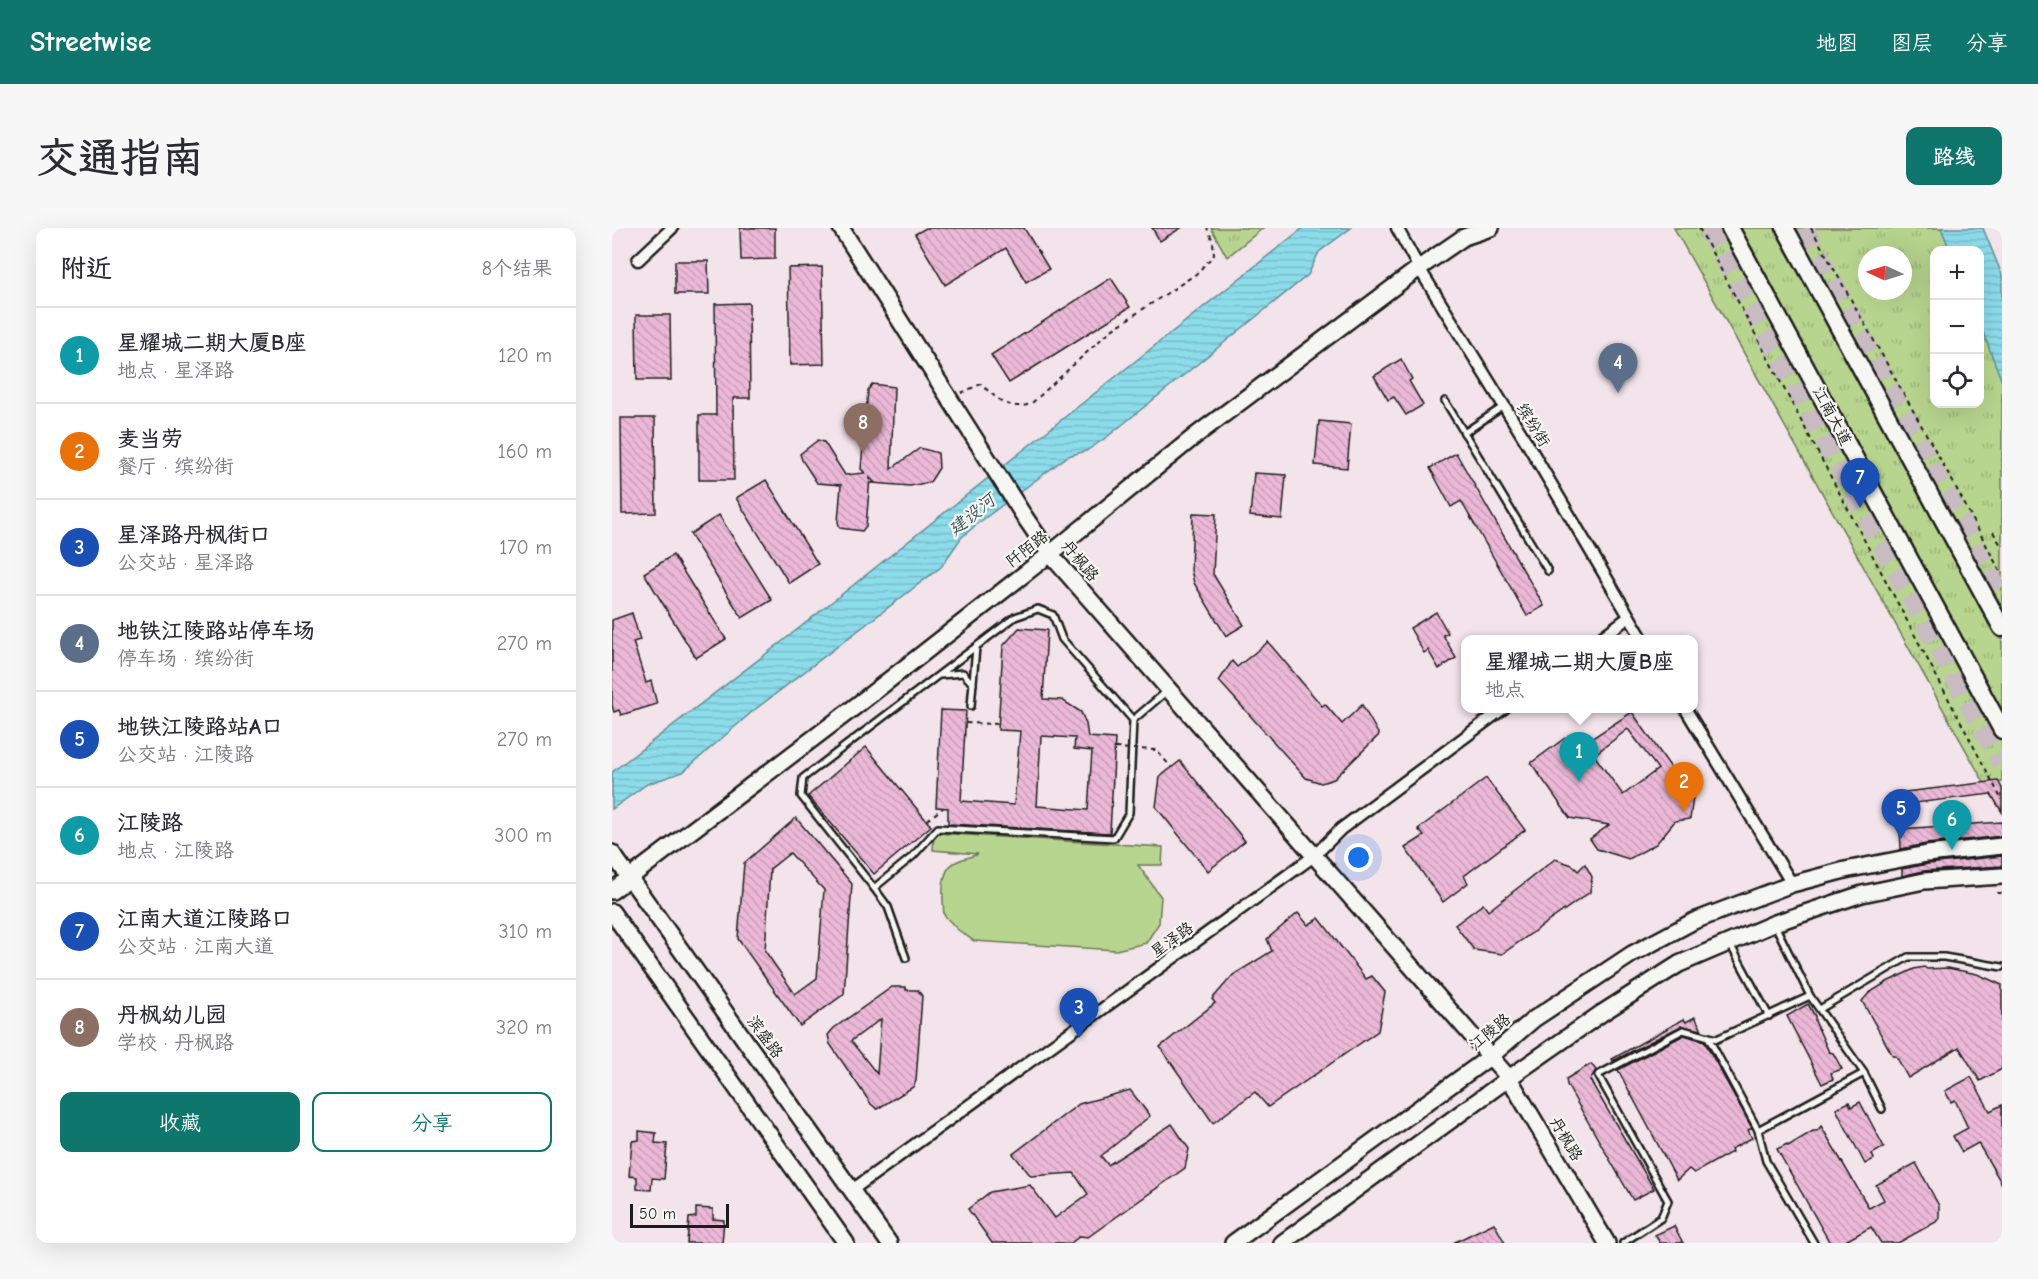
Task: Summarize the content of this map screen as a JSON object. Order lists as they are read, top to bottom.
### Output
{
  "streets": {
    "main road": [
      "江南大道",
      "阡陌路",
      "丹枫路",
      "江陵路",
      "滨盛路"
    ],
    "street": ["缤纷街", "星泽路"]
  },
  "crossings": [
    ["缤纷街", "阡陌路"],
    ["阡陌路", "丹枫路"],
    ["阡陌路", "滨盛路"],
    ["丹枫路", "星泽路"],
    ["丹枫路", "江陵路"],
    ["星泽路", "滨盛路"]
  ],
  "water": ["建设河"],
  "scale_bar": "50 m",
  "north": "left",
  "page": {
    "header": "Streetwise",
    "nav": ["地图", "图层", "分享"],
    "buttons": [
      "路线",
      ["收藏", "分享"]
    ],
    "title": "交通指南",
    "heading": ["附近", "8个结果"],
    "map_buttons": ["+", "−"],
    "list": [
      {
        "mark": "1",
        "name": "星耀城二期大厦B座",
        "note": "地点 · 星泽路",
        "value": "120 m"
      },
      {
        "mark": "2",
        "name": "麦当劳",
        "note": "餐厅 · 缤纷街",
        "value": "160 m"
      },
      {
        "mark": "3",
        "name": "星泽路丹枫街口",
        "note": "公交站 · 星泽路",
        "value": "170 m"
      },
      {
        "mark": "4",
        "name": "地铁江陵路站停车场",
        "note": "停车场 · 缤纷街",
        "value": "270 m"
      },
      {
        "mark": "5",
        "name": "地铁江陵路站A口",
        "note": "公交站 · 江陵路",
        "value": "270 m"
      },
      {
        "mark": "6",
        "name": "江陵路",
        "note": "地点 · 江陵路",
        "value": "300 m"
      },
      {
        "mark": "7",
        "name": "江南大道江陵路口",
        "note": "公交站 · 江南大道",
        "value": "310 m"
      },
      {
        "mark": "8",
        "name": "丹枫幼儿园",
        "note": "学校 · 丹枫路",
        "value": "320 m"
      }
    ],
    "pins": [
      "4",
      "8",
      "7",
      "1",
      "2",
      "5",
      "6",
      "3"
    ],
    "popup": ["星耀城二期大厦B座", "地点"],
    "scale": "50 m"
  }
}
